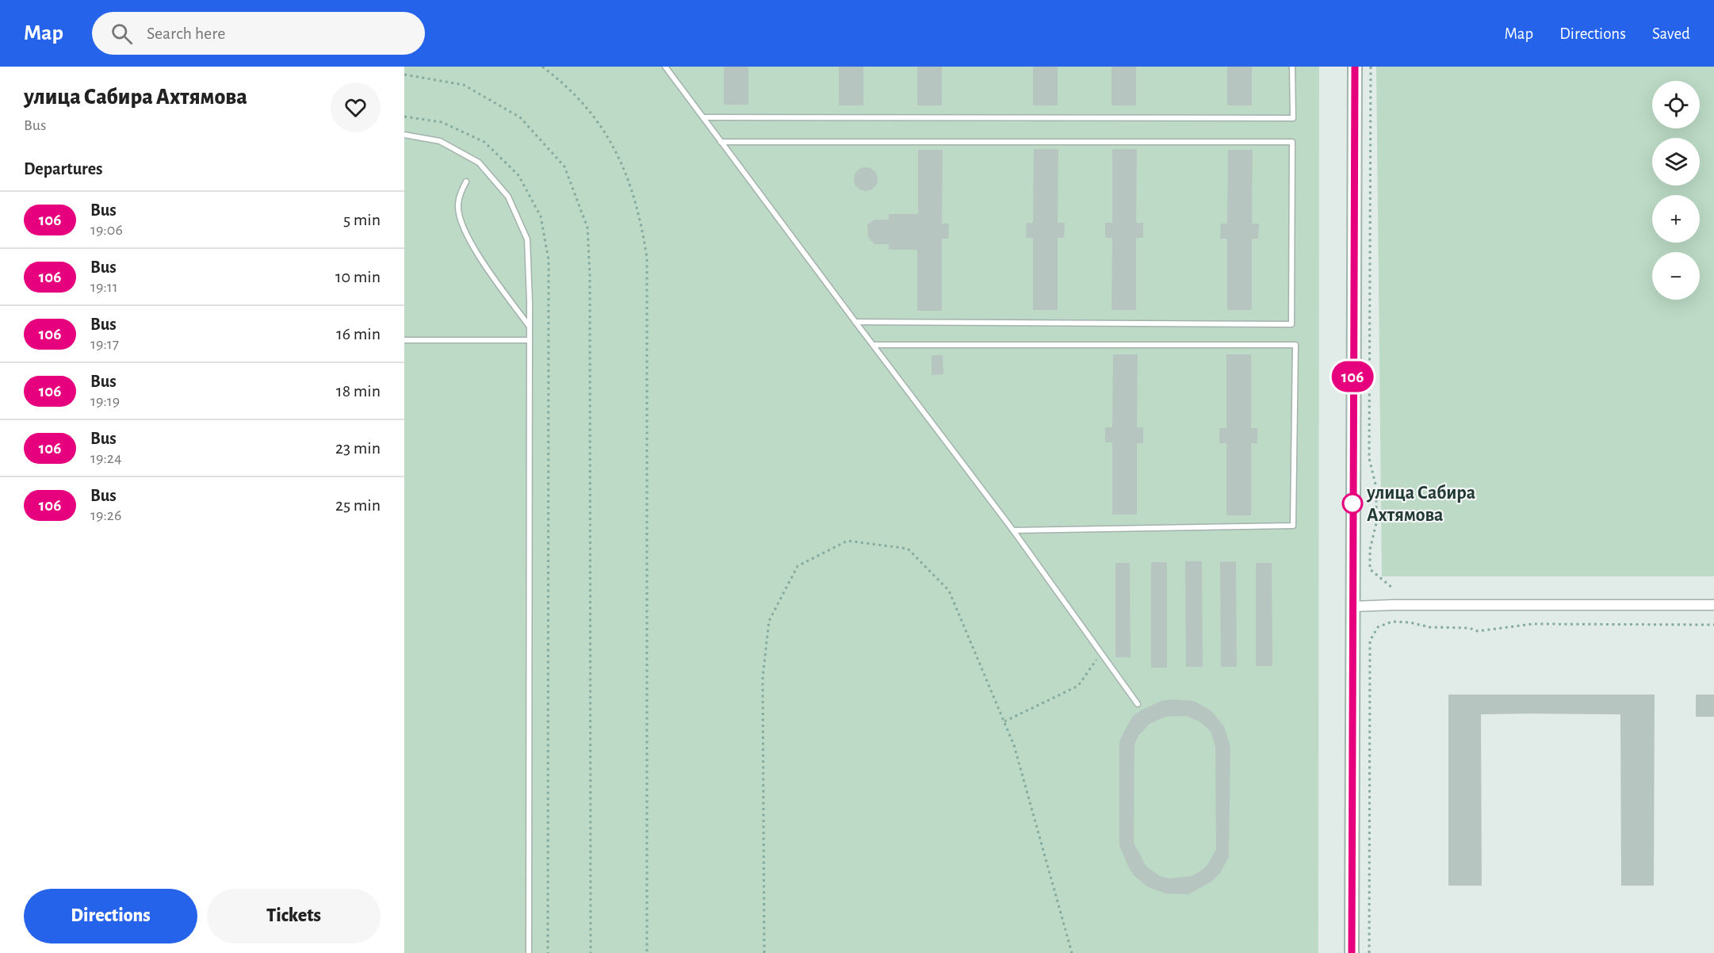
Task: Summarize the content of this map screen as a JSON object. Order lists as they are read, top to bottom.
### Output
{
  "places": ["улица Сабира Ахтямова"],
  "lines": ["bus line 106"],
  "page": {
    "header": "Map",
    "search": "Search here",
    "nav": ["Map", "Directions", "Saved"],
    "heading": [
      ["улица Сабира Ахтямова", "Bus"],
      "Departures"
    ],
    "on_map": "106",
    "map_buttons": ["+", "−"],
    "list": [
      {
        "mark": "106",
        "name": "Bus",
        "note": "19:06",
        "value": "5 min"
      },
      {
        "mark": "106",
        "name": "Bus",
        "note": "19:11",
        "value": "10 min"
      },
      {
        "mark": "106",
        "name": "Bus",
        "note": "19:17",
        "value": "16 min"
      },
      {
        "mark": "106",
        "name": "Bus",
        "note": "19:19",
        "value": "18 min"
      },
      {
        "mark": "106",
        "name": "Bus",
        "note": "19:24",
        "value": "23 min"
      },
      {
        "mark": "106",
        "name": "Bus",
        "note": "19:26",
        "value": "25 min"
      }
    ],
    "buttons": ["Directions", "Tickets"]
  }
}
